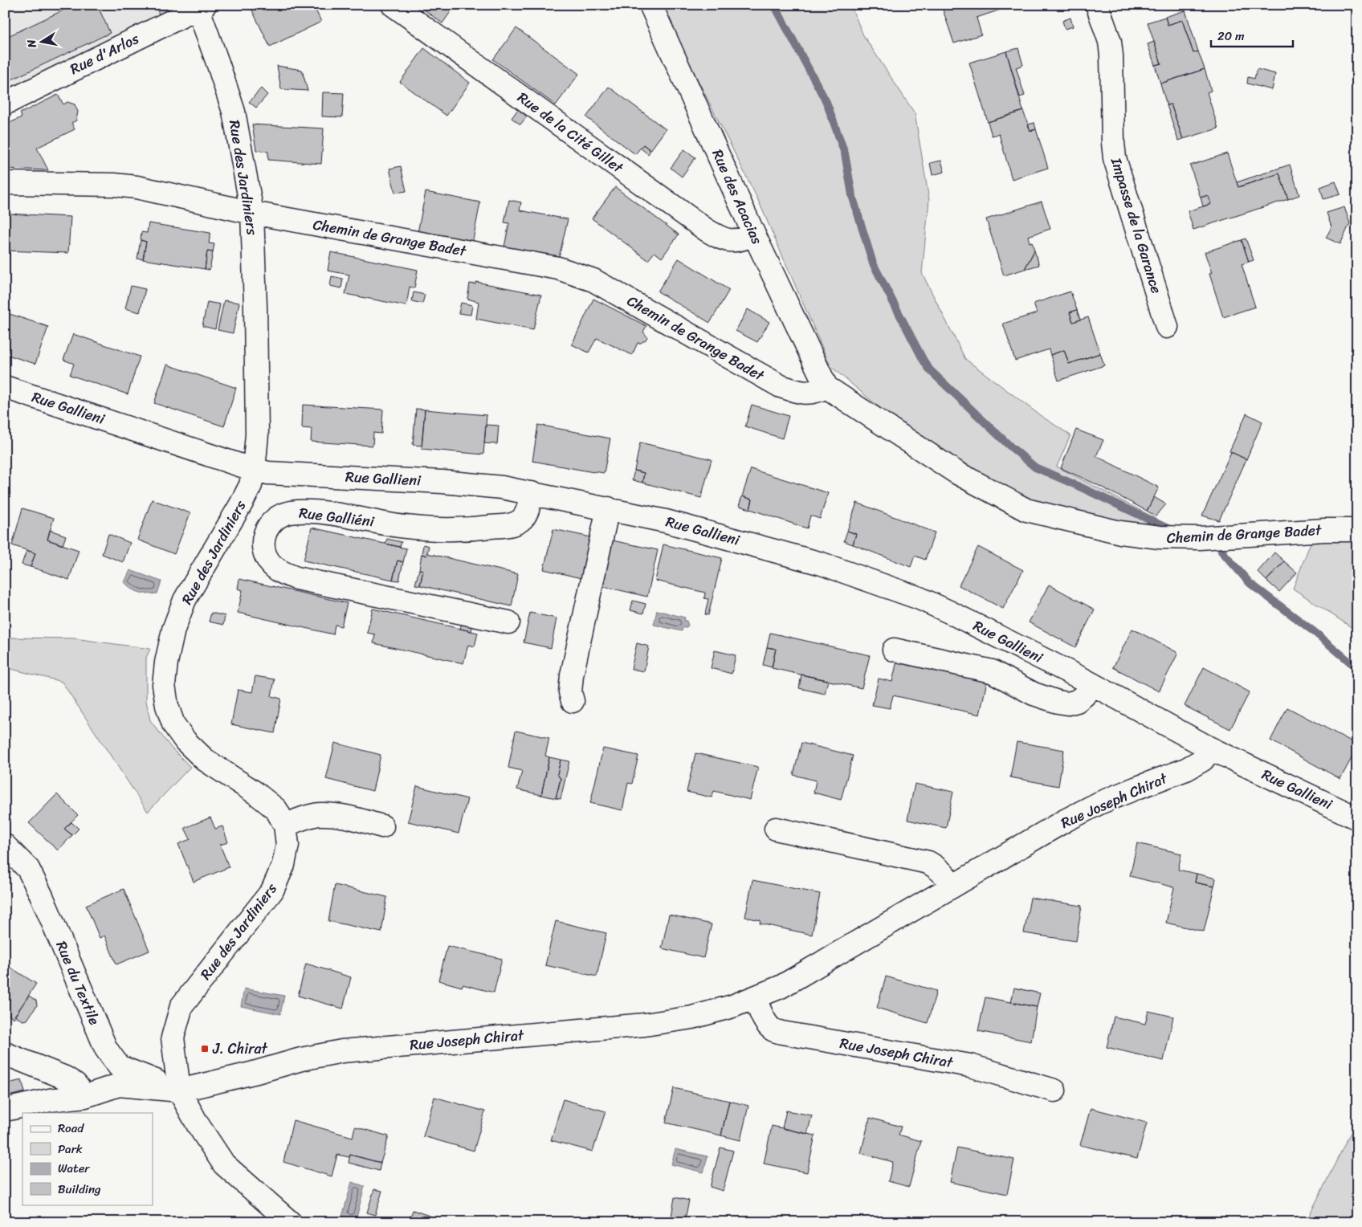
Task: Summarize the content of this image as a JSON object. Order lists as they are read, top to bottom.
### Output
{
  "streets": {
    "street": [
      "Rue d'Arlos",
      "Rue de la Cité Gillet",
      "Rue des Jardiniers",
      "Rue des Acacias",
      "Impasse de la Garance",
      "Chemin de Grange Badet",
      "Rue Gallieni",
      "Rue Galliéni",
      "Rue Joseph Chirat",
      "Rue du Textile"
    ]
  },
  "crossings": [
    ["Rue d'Arlos", "Rue des Jardiniers"],
    ["Rue de la Cité Gillet", "Rue des Acacias"],
    ["Rue des Jardiniers", "Chemin de Grange Badet"],
    ["Rue des Jardiniers", "Rue Gallieni"],
    ["Rue des Jardiniers", "Rue Joseph Chirat"],
    ["Rue des Jardiniers", "Rue du Textile"],
    ["Rue des Acacias", "Chemin de Grange Badet"],
    ["Rue Gallieni", "Rue Galliéni"],
    ["Rue Gallieni", "Rue Joseph Chirat"],
    ["Rue Joseph Chirat", "Rue du Textile"]
  ],
  "places": {
    "transit": ["J. Chirat"]
  },
  "legend": [
    "Road",
    "Park",
    "Water",
    "Building"
  ],
  "scale_bar": "20 m",
  "north": "left"
}
